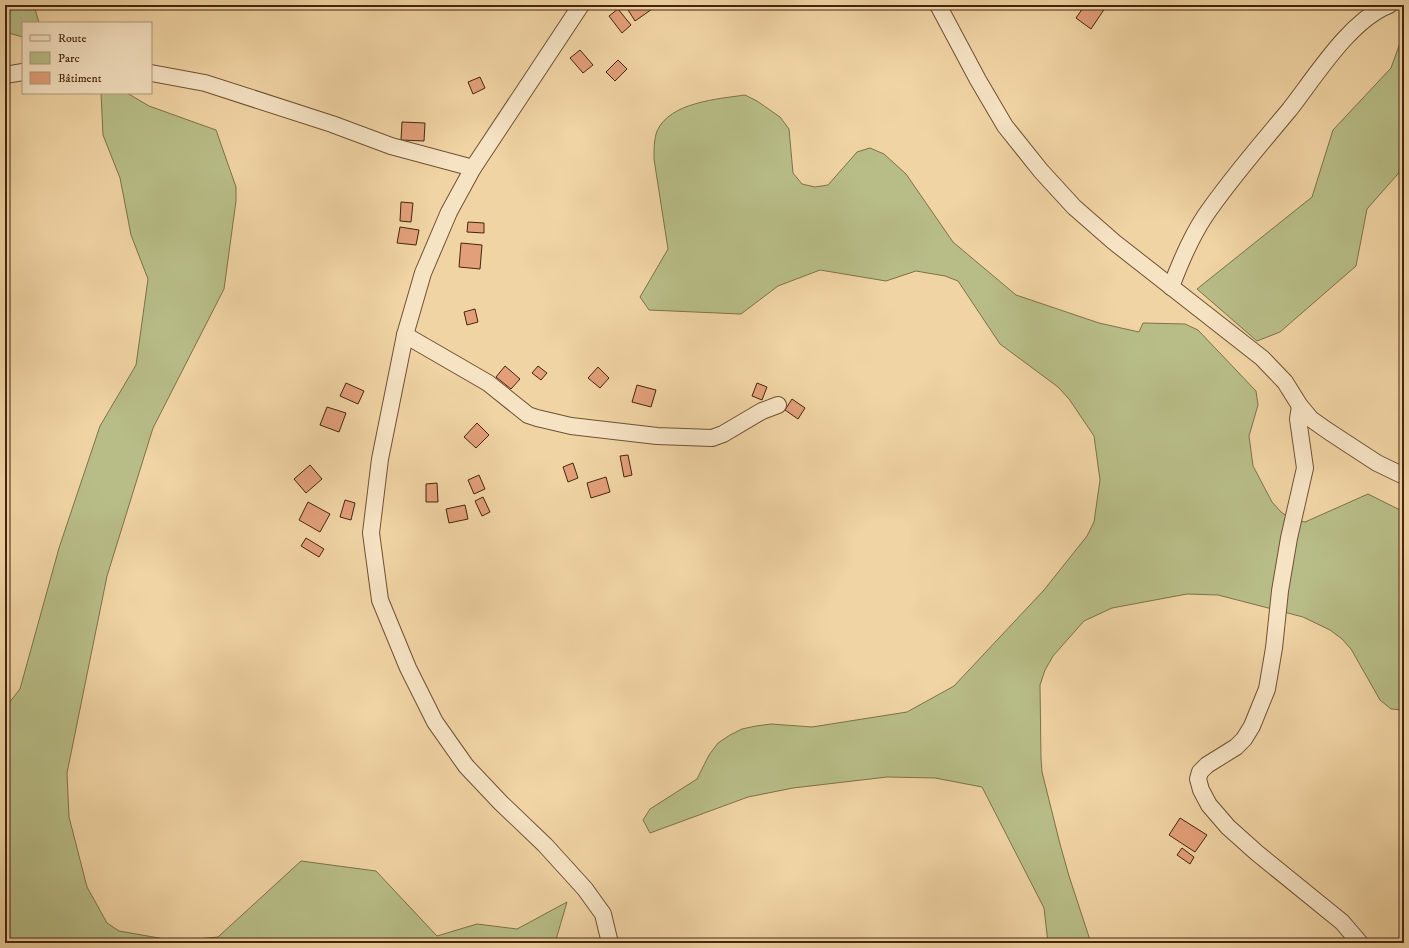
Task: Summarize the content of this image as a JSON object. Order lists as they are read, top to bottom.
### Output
{
  "legend": ["Route", "Parc", "Bâtiment"]
}
